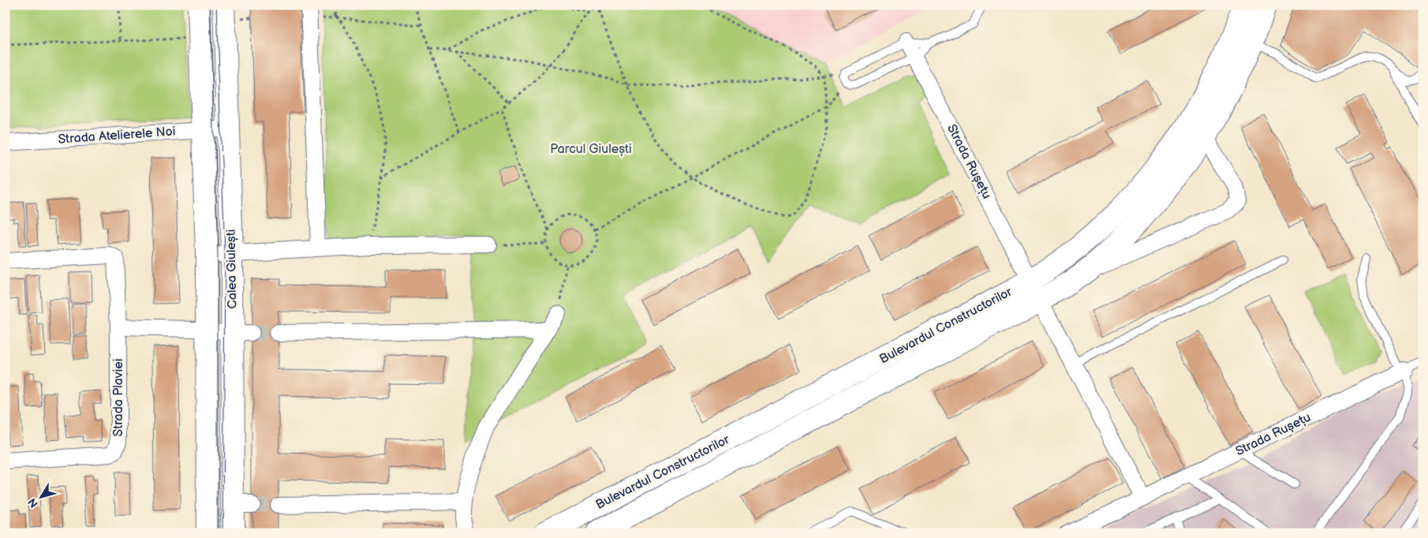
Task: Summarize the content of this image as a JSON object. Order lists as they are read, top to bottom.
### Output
{
  "streets": {
    "street": [
      "Strada Atelierele Noi",
      "Strada Rușețu",
      "Calea Giulești",
      "Bulevardul Constructorilor",
      "Strada Plaviei"
    ]
  },
  "crossings": [
    ["Strada Atelierele Noi", "Calea Giulești"],
    ["Strada Rușețu", "Bulevardul Constructorilor"]
  ],
  "parks": ["Parcul Giulești"],
  "north": "bottom left"
}
